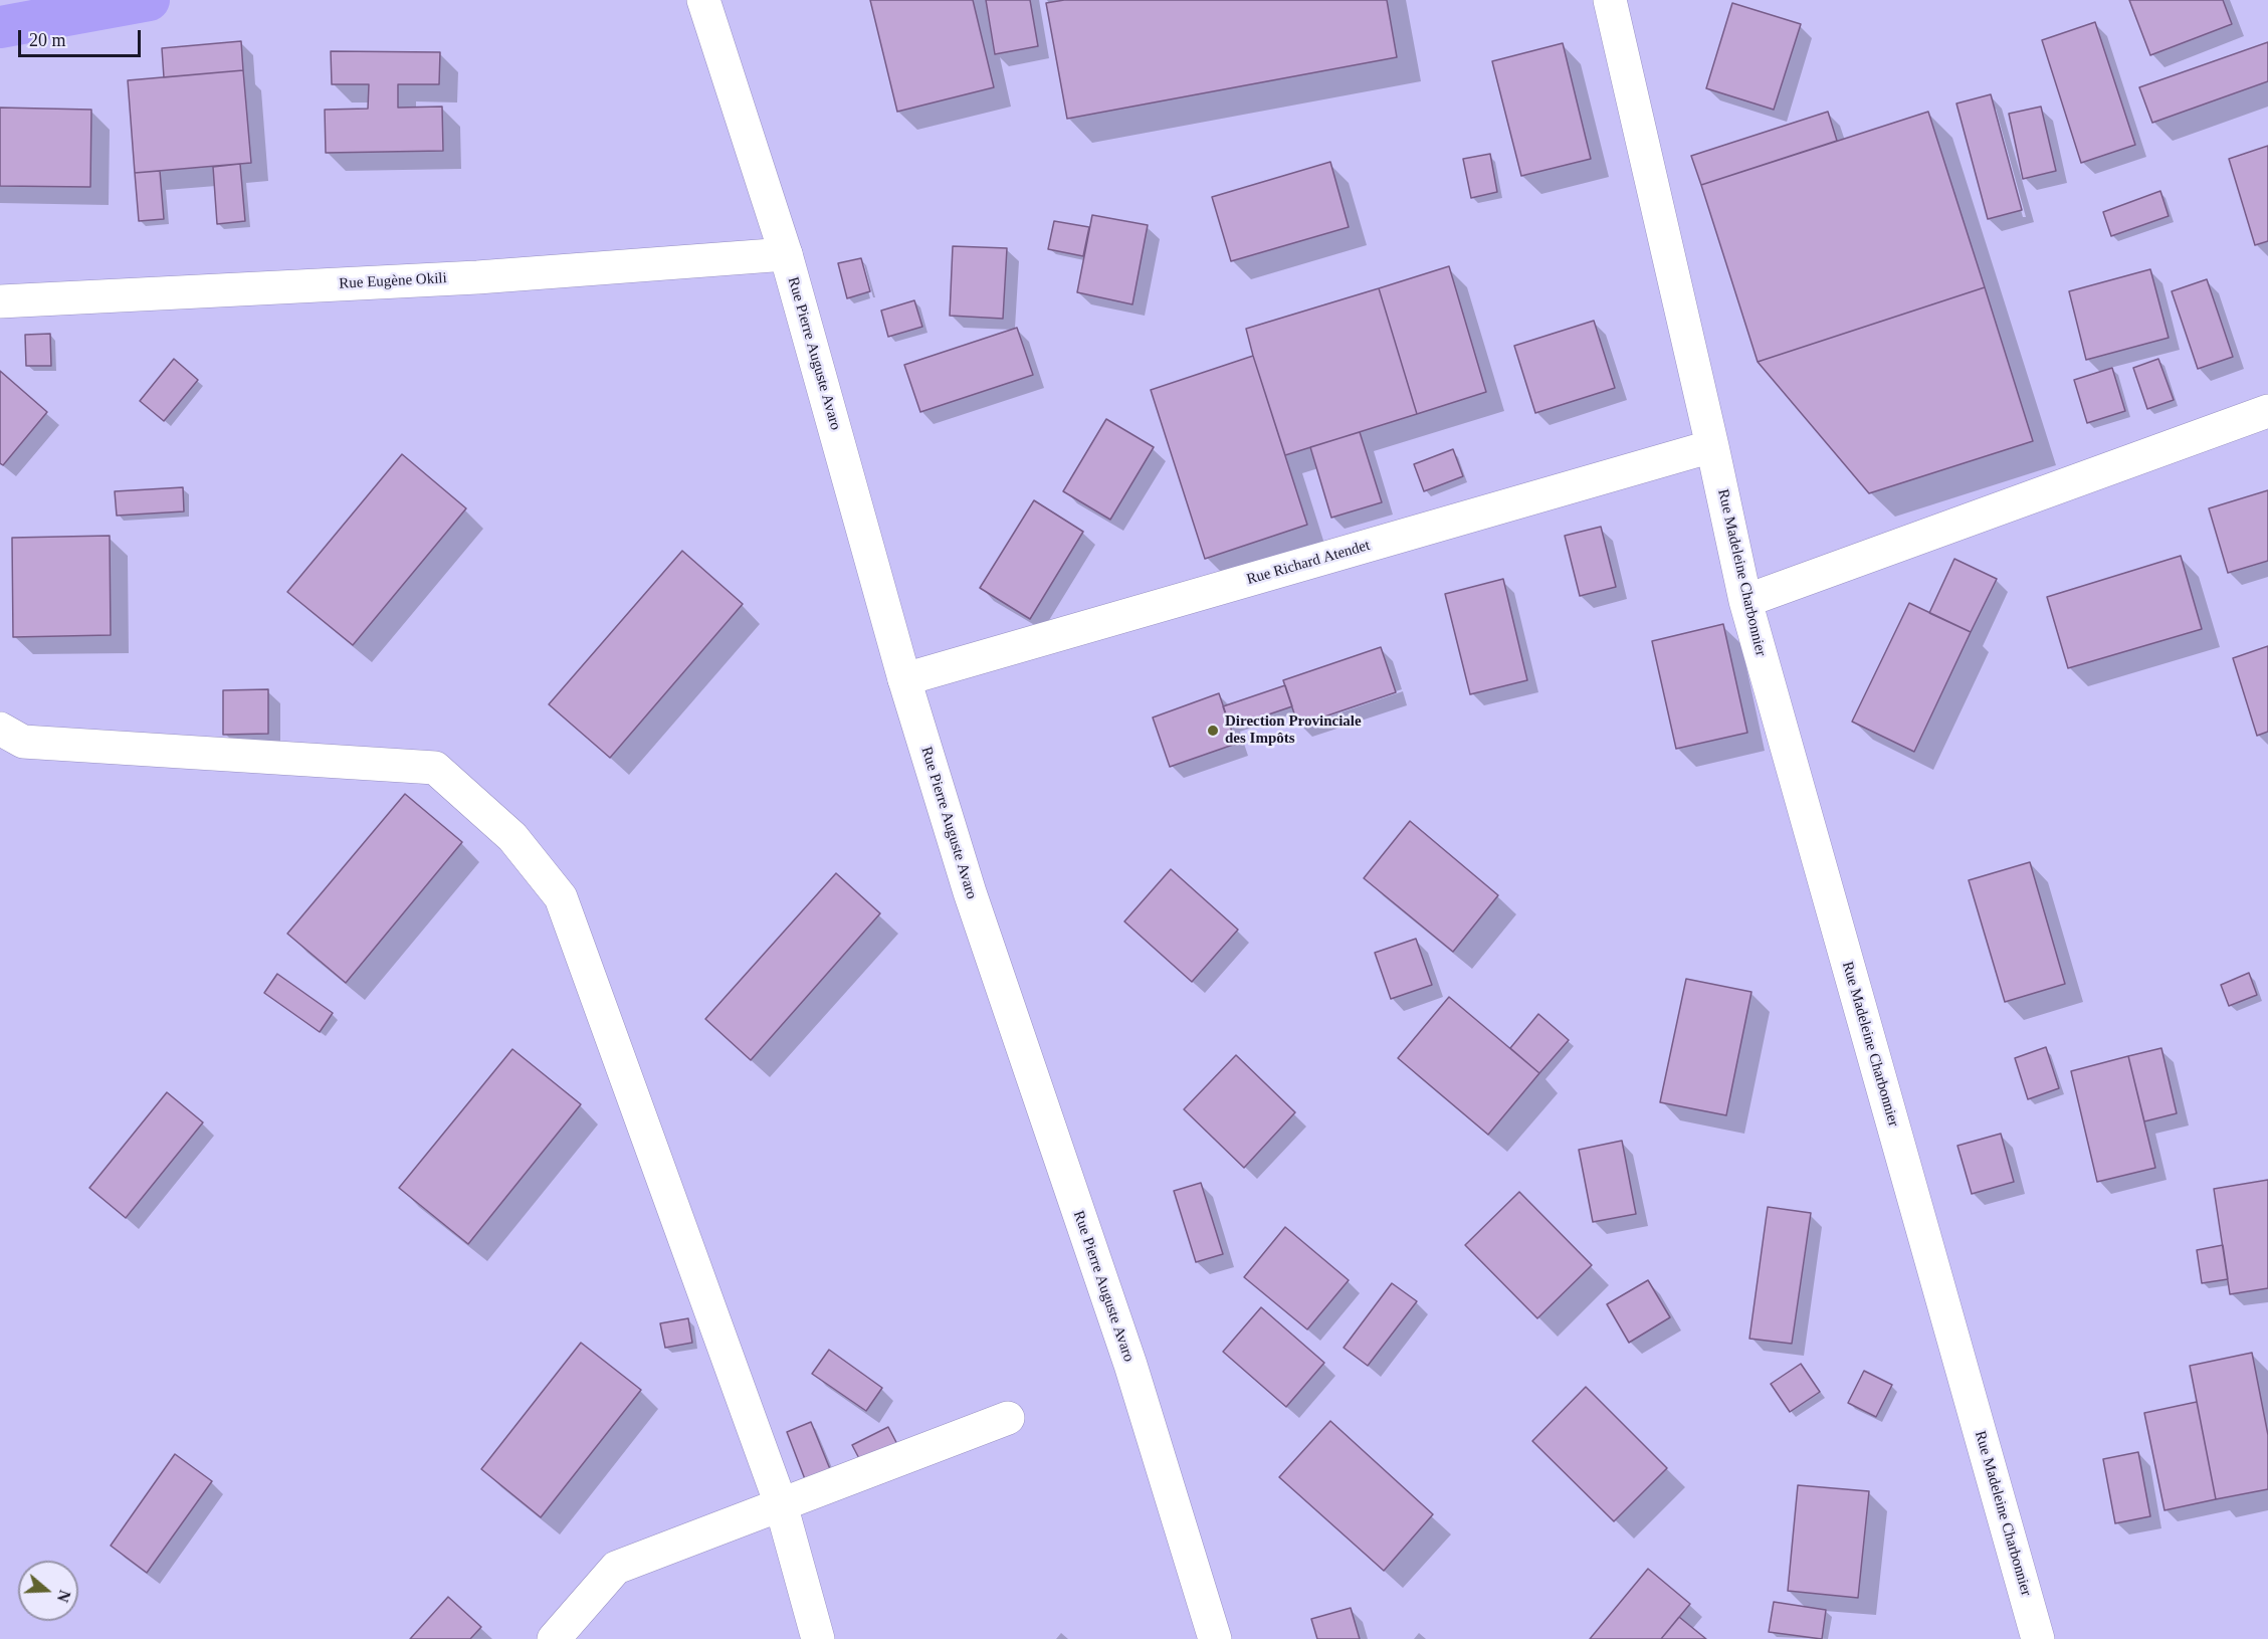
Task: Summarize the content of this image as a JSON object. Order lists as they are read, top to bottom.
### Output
{
  "streets": {
    "street": [
      "Rue Eugène Okili",
      "Rue Pierre Auguste Avaro",
      "Rue Richard Atendet",
      "Rue Madeleine Charbonnier"
    ]
  },
  "crossings": [
    ["Rue Eugène Okili", "Rue Pierre Auguste Avaro"],
    ["Rue Pierre Auguste Avaro", "Rue Richard Atendet"],
    ["Rue Richard Atendet", "Rue Madeleine Charbonnier"]
  ],
  "places": ["Direction Provinciale des Impôts"],
  "scale_bar": "20 m",
  "north": "right"
}
